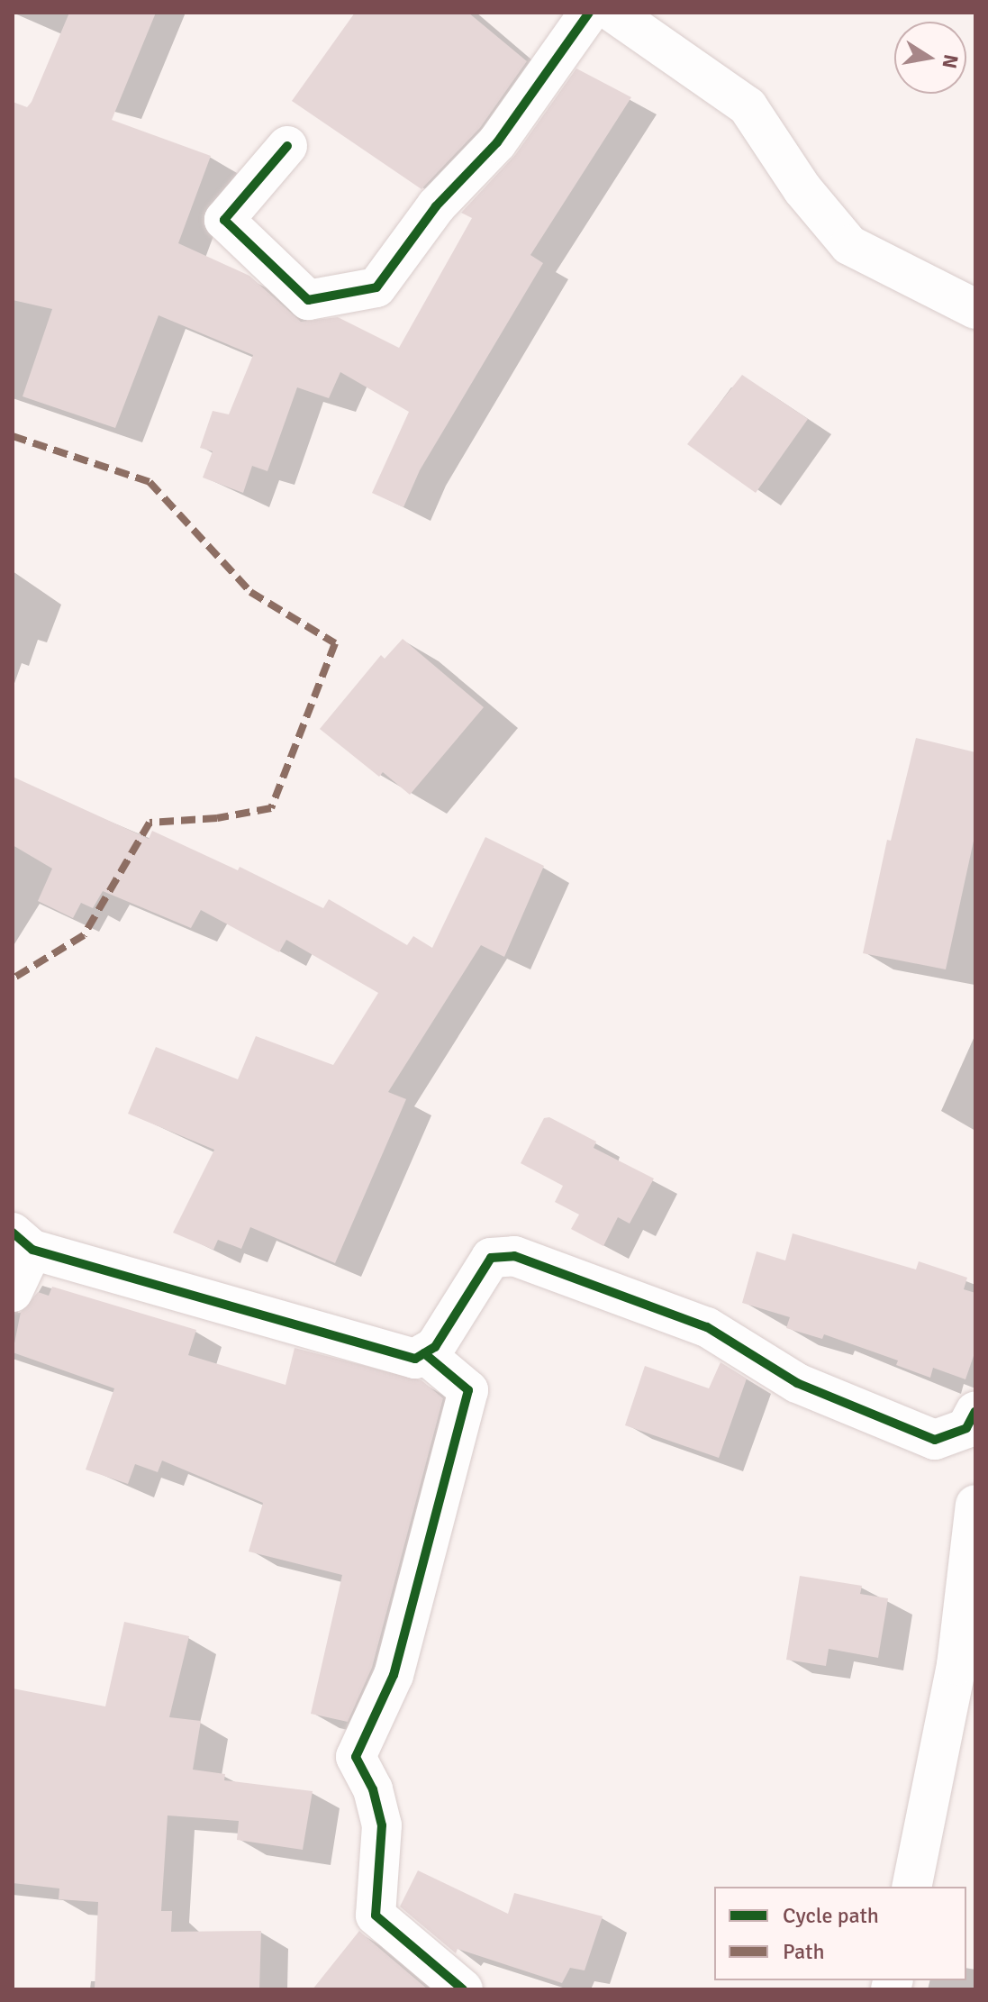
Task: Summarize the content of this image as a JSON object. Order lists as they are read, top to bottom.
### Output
{
  "legend": ["Cycle path", "Path"],
  "north": "right"
}
